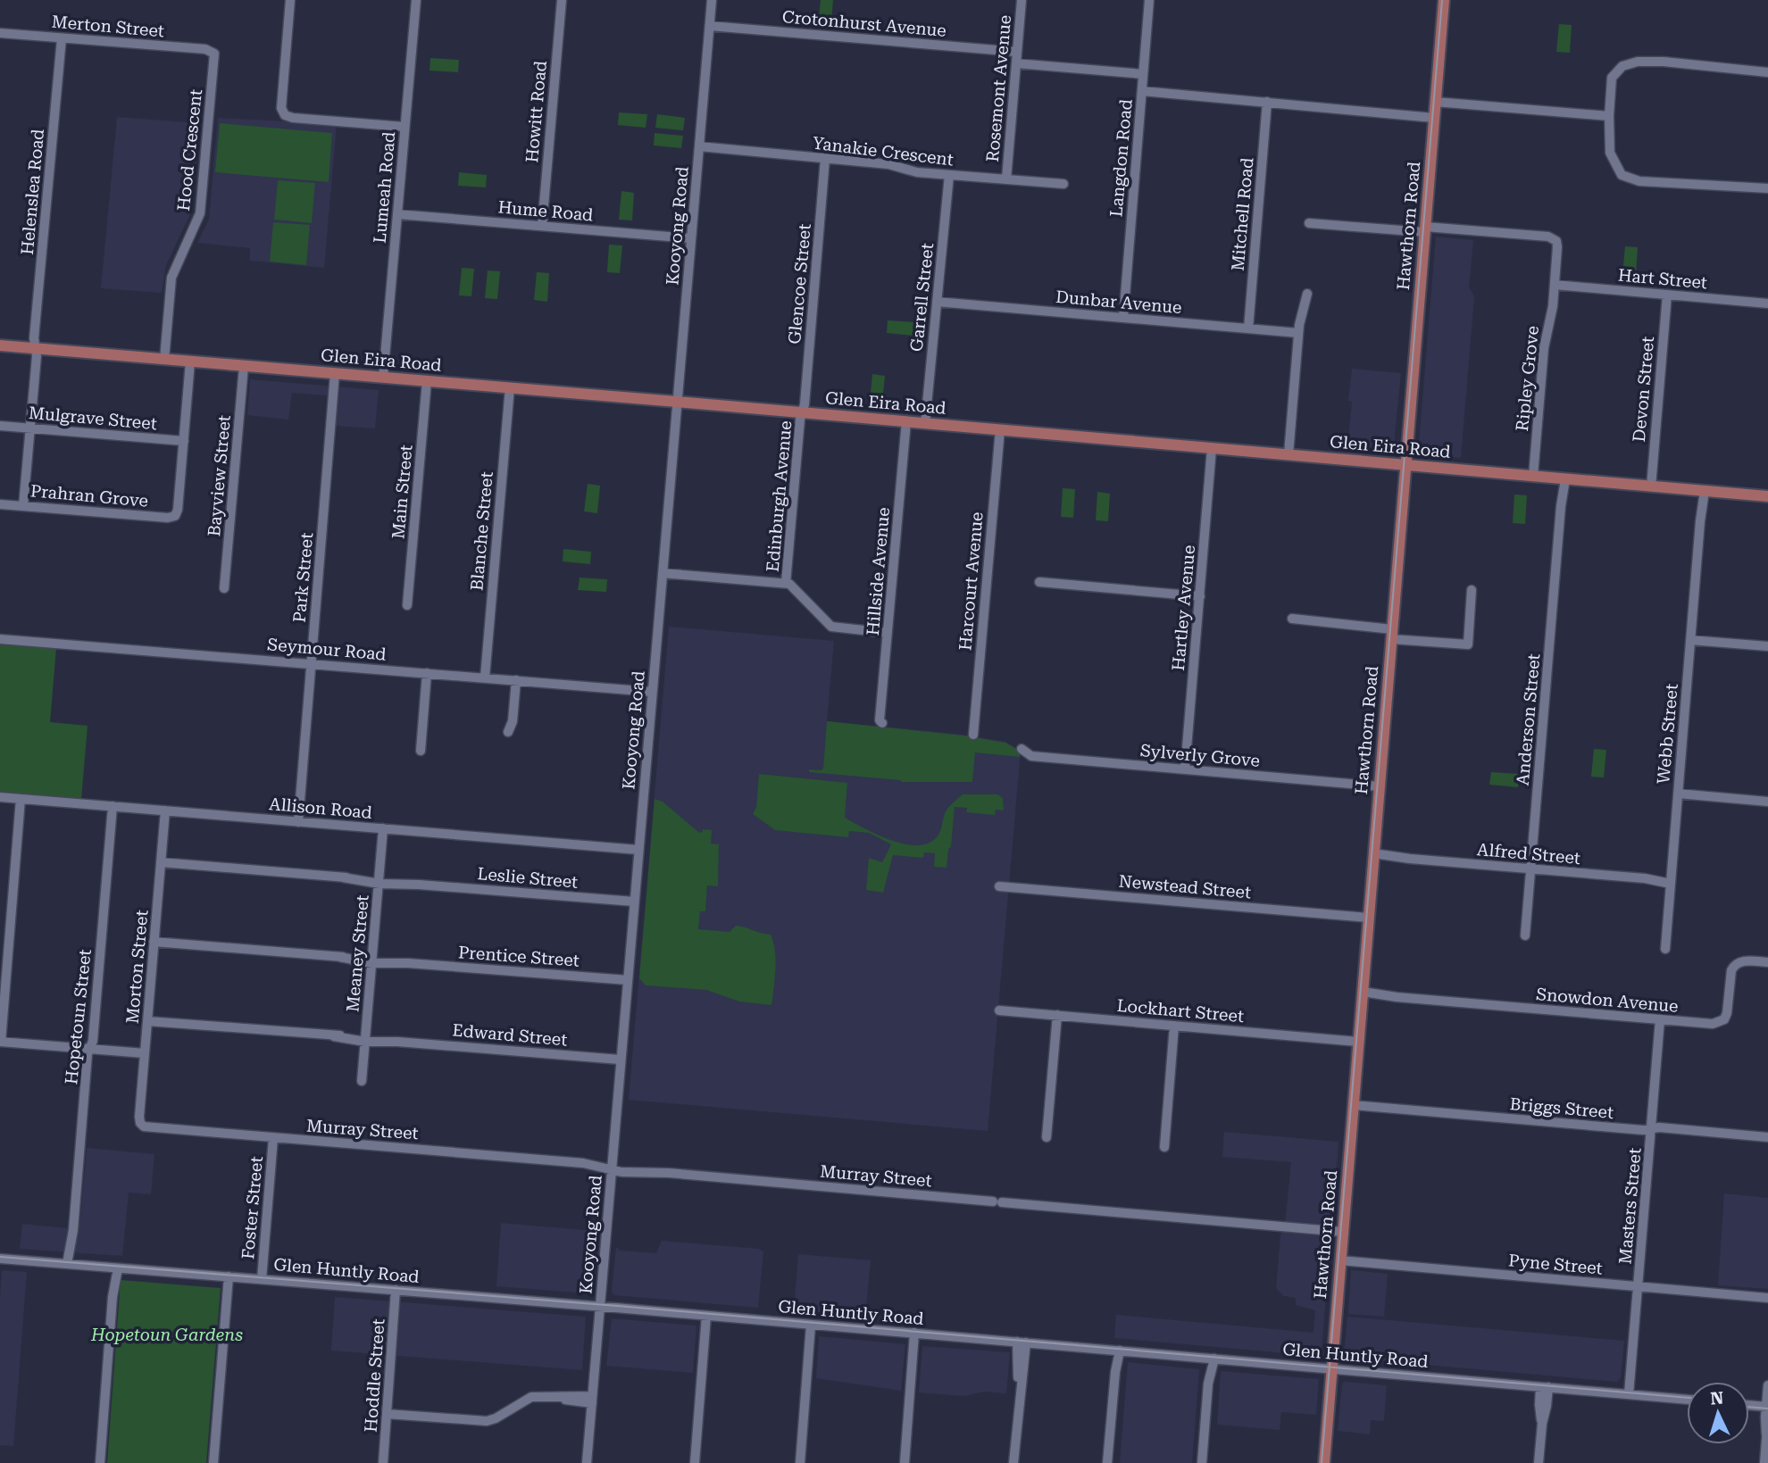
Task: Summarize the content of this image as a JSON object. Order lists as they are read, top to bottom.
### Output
{
  "streets": {
    "main road": ["Hawthorn Road", "Glen Eira Road"],
    "street": [
      "Crotonhurst Avenue",
      "Merton Street",
      "Rosemont Avenue",
      "Howitt Road",
      "Hood Crescent",
      "Yanakie Crescent",
      "Langdon Road",
      "Lumeah Road",
      "Helenslea Road",
      "Hume Road",
      "Mitchell Road",
      "Kooyong Road",
      "Hart Street",
      "Glencoe Street",
      "Garrell Street",
      "Dunbar Avenue",
      "Ripley Grove",
      "Devon Street",
      "Mulgrave Street",
      "Bayview Street",
      "Main Street",
      "Prahran Grove",
      "Edinburgh Avenue",
      "Blanche Street",
      "Hillside Avenue",
      "Park Street",
      "Harcourt Avenue",
      "Hartley Avenue",
      "Seymour Road",
      "Anderson Street",
      "Webb Street",
      "Sylverly Grove",
      "Allison Road",
      "Alfred Street",
      "Leslie Street",
      "Newstead Street",
      "Meaney Street",
      "Prentice Street",
      "Morton Street",
      "Snowdon Avenue",
      "Lockhart Street",
      "Hopetoun Street",
      "Edward Street",
      "Briggs Street",
      "Murray Street",
      "Masters Street",
      "Foster Street",
      "Pyne Street",
      "Glen Huntly Road",
      "Hoddle Street"
    ]
  },
  "crossings": [
    ["Crotonhurst Avenue", "Rosemont Avenue"],
    ["Crotonhurst Avenue", "Kooyong Road"],
    ["Merton Street", "Hood Crescent"],
    ["Merton Street", "Helenslea Road"],
    ["Rosemont Avenue", "Yanakie Crescent"],
    ["Howitt Road", "Hume Road"],
    ["Hood Crescent", "Glen Eira Road"],
    ["Yanakie Crescent", "Kooyong Road"],
    ["Yanakie Crescent", "Glencoe Street"],
    ["Yanakie Crescent", "Garrell Street"],
    ["Langdon Road", "Dunbar Avenue"],
    ["Lumeah Road", "Hume Road"],
    ["Lumeah Road", "Glen Eira Road"],
    ["Helenslea Road", "Glen Eira Road"],
    ["Helenslea Road", "Mulgrave Street"],
    ["Helenslea Road", "Prahran Grove"],
    ["Hume Road", "Kooyong Road"],
    ["Mitchell Road", "Dunbar Avenue"],
    ["Kooyong Road", "Glen Eira Road"],
    ["Kooyong Road", "Edinburgh Avenue"],
    ["Kooyong Road", "Seymour Road"],
    ["Kooyong Road", "Allison Road"],
    ["Kooyong Road", "Leslie Street"],
    ["Kooyong Road", "Prentice Street"],
    ["Kooyong Road", "Edward Street"],
    ["Kooyong Road", "Murray Street"],
    ["Kooyong Road", "Glen Huntly Road"],
    ["Hawthorn Road", "Glen Eira Road"],
    ["Hawthorn Road", "Ripley Grove"],
    ["Hawthorn Road", "Sylverly Grove"],
    ["Hawthorn Road", "Alfred Street"],
    ["Hawthorn Road", "Newstead Street"],
    ["Hawthorn Road", "Snowdon Avenue"],
    ["Hawthorn Road", "Lockhart Street"],
    ["Hawthorn Road", "Briggs Street"],
    ["Hawthorn Road", "Murray Street"],
    ["Hawthorn Road", "Pyne Street"],
    ["Hawthorn Road", "Glen Huntly Road"],
    ["Hart Street", "Ripley Grove"],
    ["Hart Street", "Devon Street"],
    ["Glencoe Street", "Glen Eira Road"],
    ["Glencoe Street", "Edinburgh Avenue"],
    ["Garrell Street", "Dunbar Avenue"],
    ["Garrell Street", "Glen Eira Road"],
    ["Glen Eira Road", "Ripley Grove"],
    ["Glen Eira Road", "Devon Street"],
    ["Glen Eira Road", "Bayview Street"],
    ["Glen Eira Road", "Main Street"],
    ["Glen Eira Road", "Edinburgh Avenue"],
    ["Glen Eira Road", "Blanche Street"],
    ["Glen Eira Road", "Hillside Avenue"],
    ["Glen Eira Road", "Park Street"],
    ["Glen Eira Road", "Harcourt Avenue"],
    ["Glen Eira Road", "Hartley Avenue"],
    ["Glen Eira Road", "Anderson Street"],
    ["Glen Eira Road", "Webb Street"],
    ["Mulgrave Street", "Prahran Grove"],
    ["Edinburgh Avenue", "Hillside Avenue"],
    ["Blanche Street", "Seymour Road"],
    ["Park Street", "Seymour Road"],
    ["Park Street", "Allison Road"],
    ["Hartley Avenue", "Sylverly Grove"],
    ["Anderson Street", "Alfred Street"],
    ["Webb Street", "Alfred Street"],
    ["Allison Road", "Meaney Street"],
    ["Allison Road", "Morton Street"],
    ["Allison Road", "Hopetoun Street"],
    ["Leslie Street", "Meaney Street"],
    ["Leslie Street", "Morton Street"],
    ["Meaney Street", "Prentice Street"],
    ["Meaney Street", "Edward Street"],
    ["Prentice Street", "Morton Street"],
    ["Morton Street", "Edward Street"],
    ["Morton Street", "Murray Street"],
    ["Snowdon Avenue", "Masters Street"],
    ["Hopetoun Street", "Glen Huntly Road"],
    ["Briggs Street", "Masters Street"],
    ["Murray Street", "Foster Street"],
    ["Masters Street", "Pyne Street"],
    ["Masters Street", "Glen Huntly Road"],
    ["Foster Street", "Glen Huntly Road"],
    ["Glen Huntly Road", "Hoddle Street"]
  ],
  "parks": ["Hopetoun Gardens"],
  "north": "top"
}
